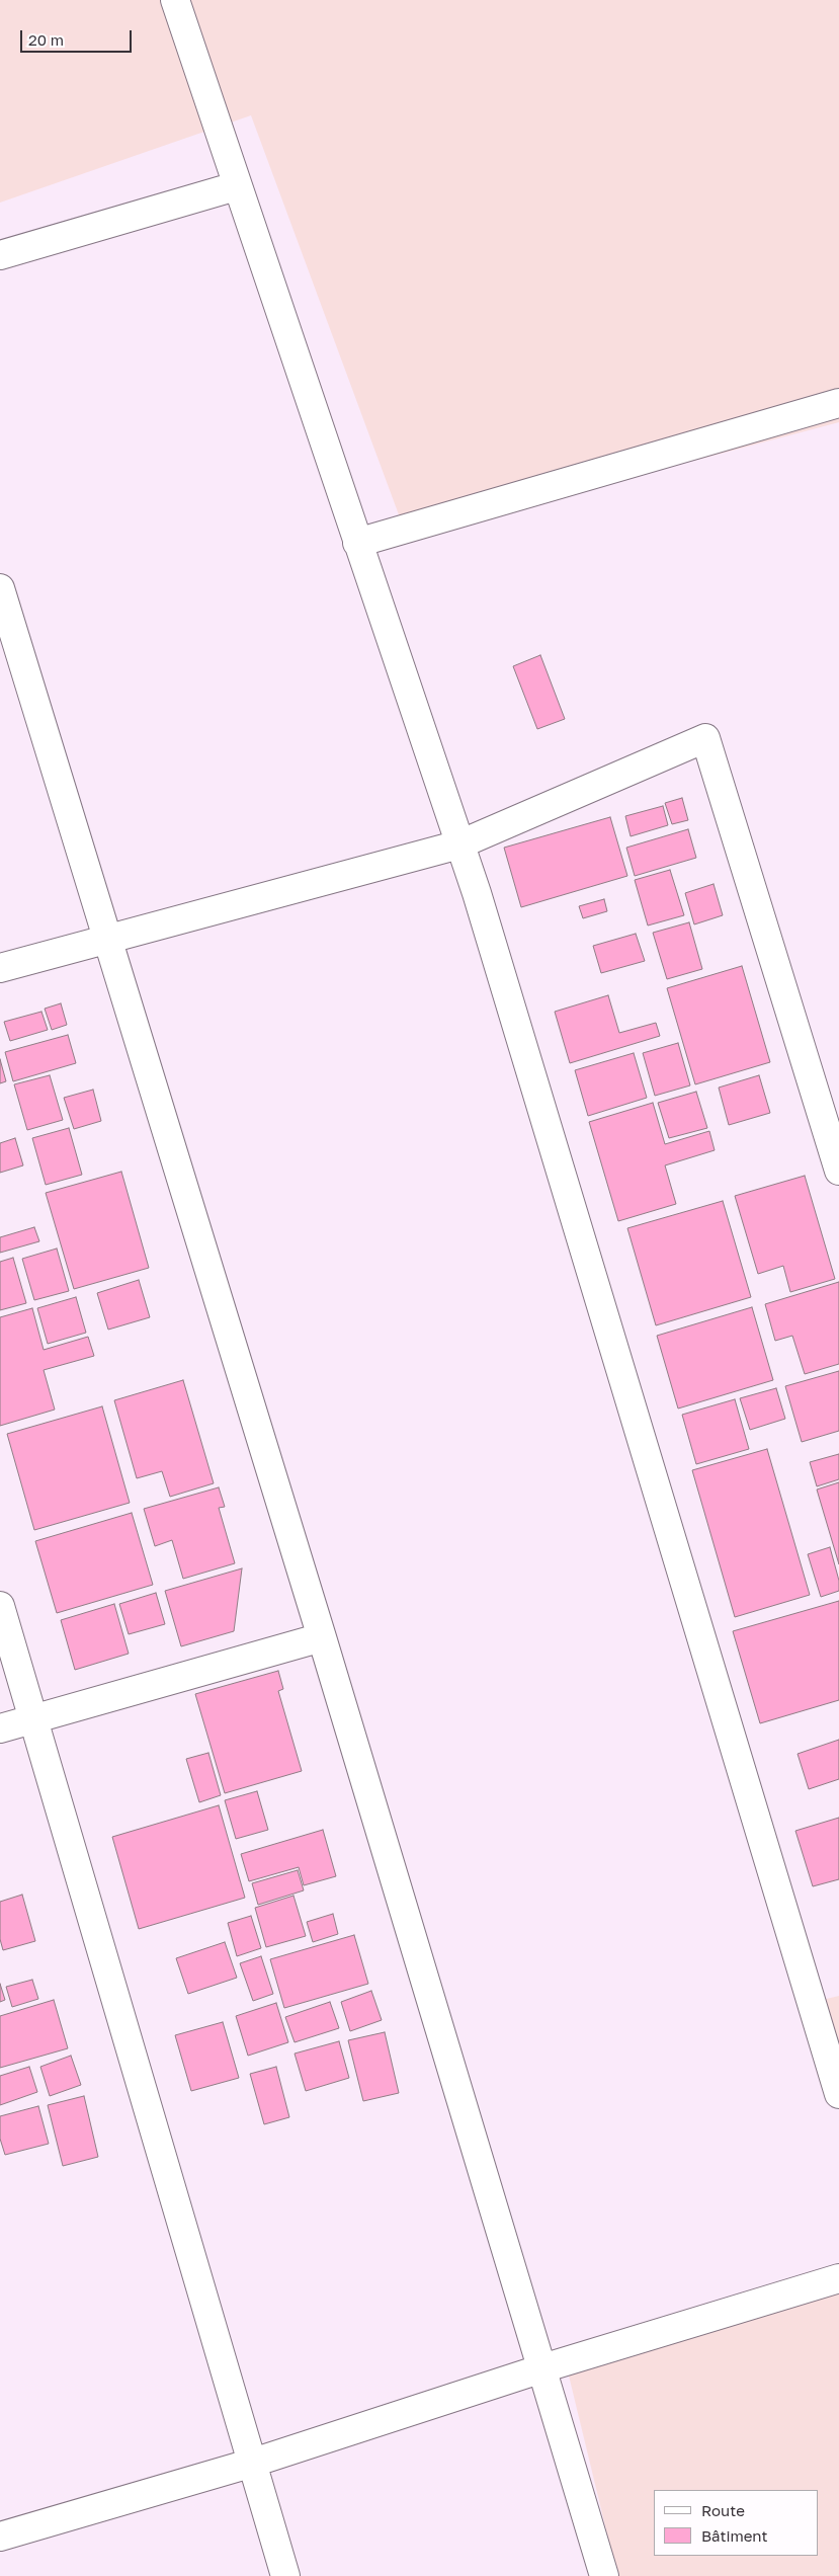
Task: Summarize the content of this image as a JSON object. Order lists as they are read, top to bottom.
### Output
{
  "legend": ["Route", "Bâtiment"],
  "scale_bar": "20 m"
}
